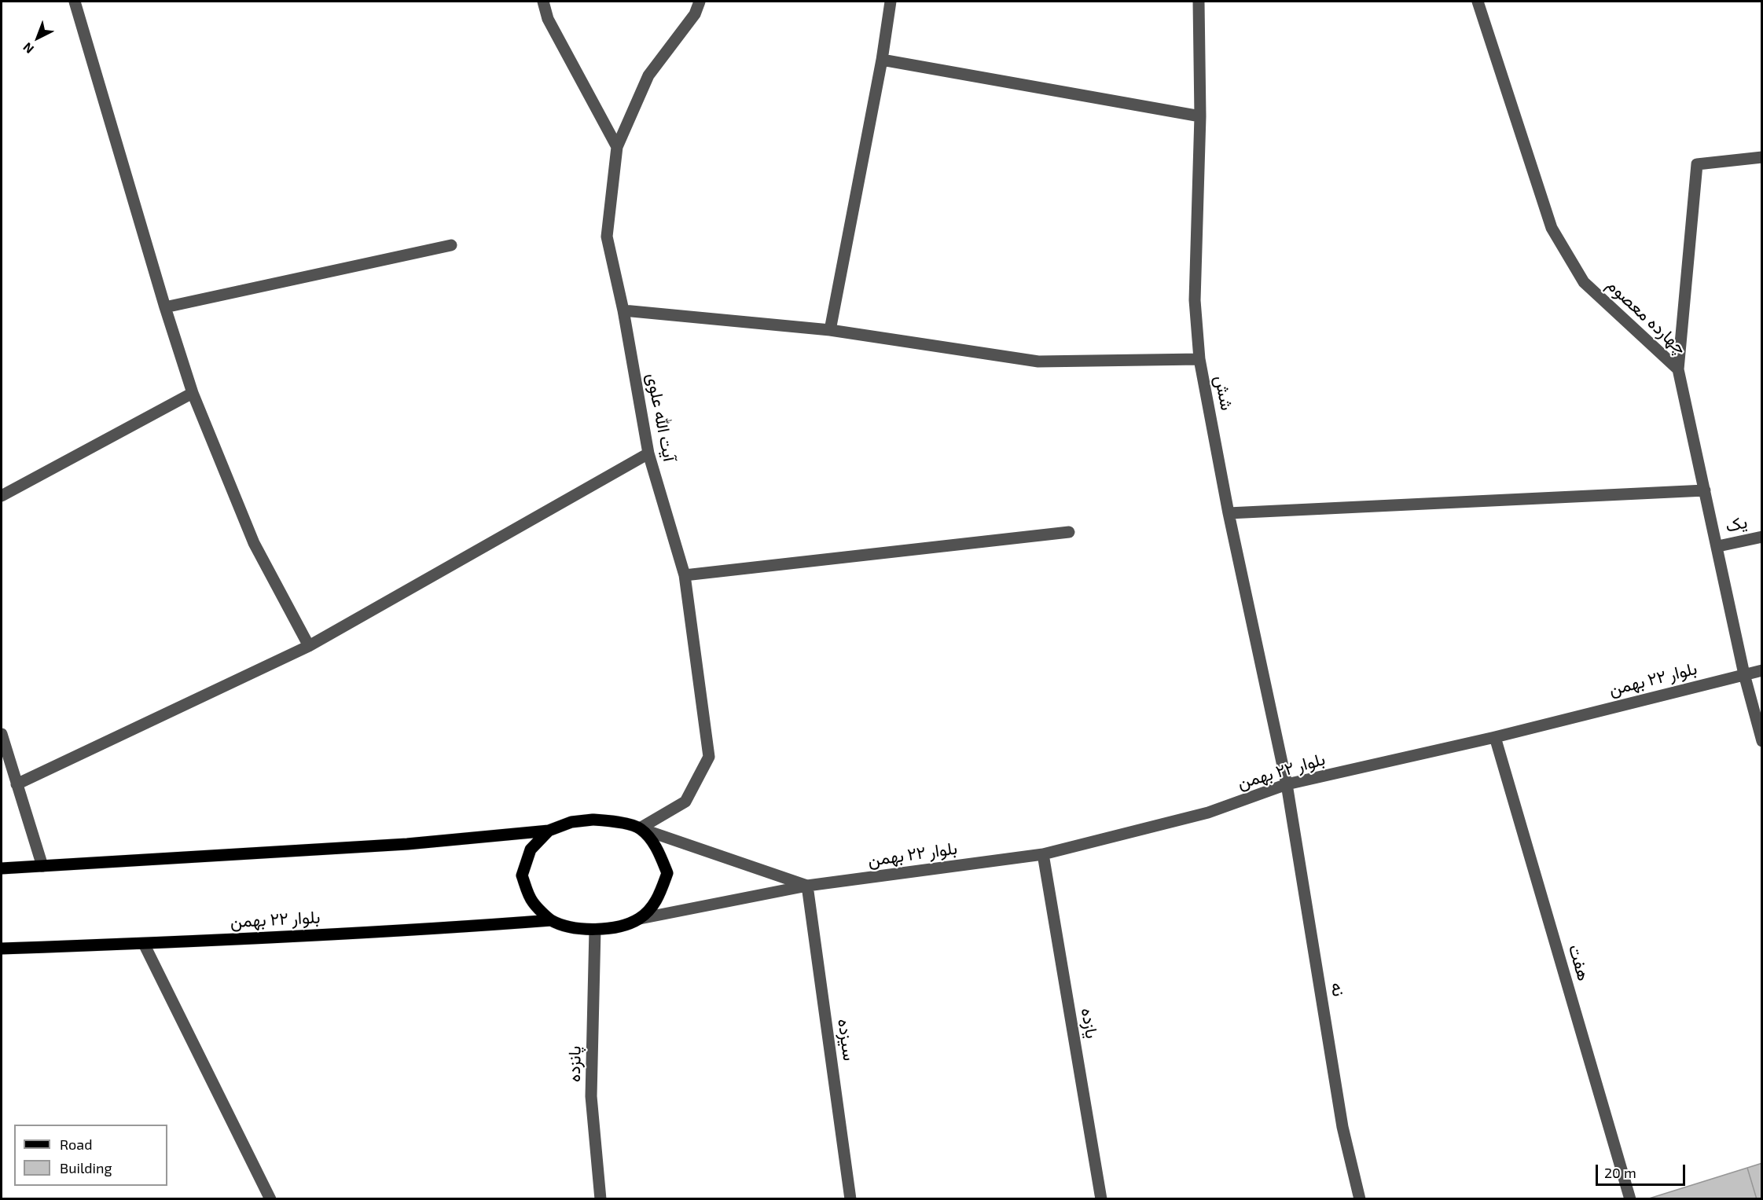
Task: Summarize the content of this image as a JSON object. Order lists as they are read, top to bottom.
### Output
{
  "streets": {
    "main road": ["بلوار ۲۲ بهمن"],
    "street": [
      "چهارده معصوم",
      "شش",
      "آیت الله علوی",
      "یک",
      "هفت",
      "نه",
      "یازده",
      "سیزده",
      "پانزده"
    ]
  },
  "crossings": [
    ["چهارده معصوم", "یک"],
    ["چهارده معصوم", "بلوار ۲۲ بهمن"],
    ["شش", "بلوار ۲۲ بهمن"],
    ["شش", "نه"],
    ["آیت الله علوی", "بلوار ۲۲ بهمن"],
    ["آیت الله علوی", "پانزده"],
    ["بلوار ۲۲ بهمن", "هفت"],
    ["بلوار ۲۲ بهمن", "نه"],
    ["بلوار ۲۲ بهمن", "یازده"],
    ["بلوار ۲۲ بهمن", "سیزده"],
    ["بلوار ۲۲ بهمن", "پانزده"]
  ],
  "legend": ["Road", "Building"],
  "scale_bar": "20 m",
  "north": "bottom left"
}
